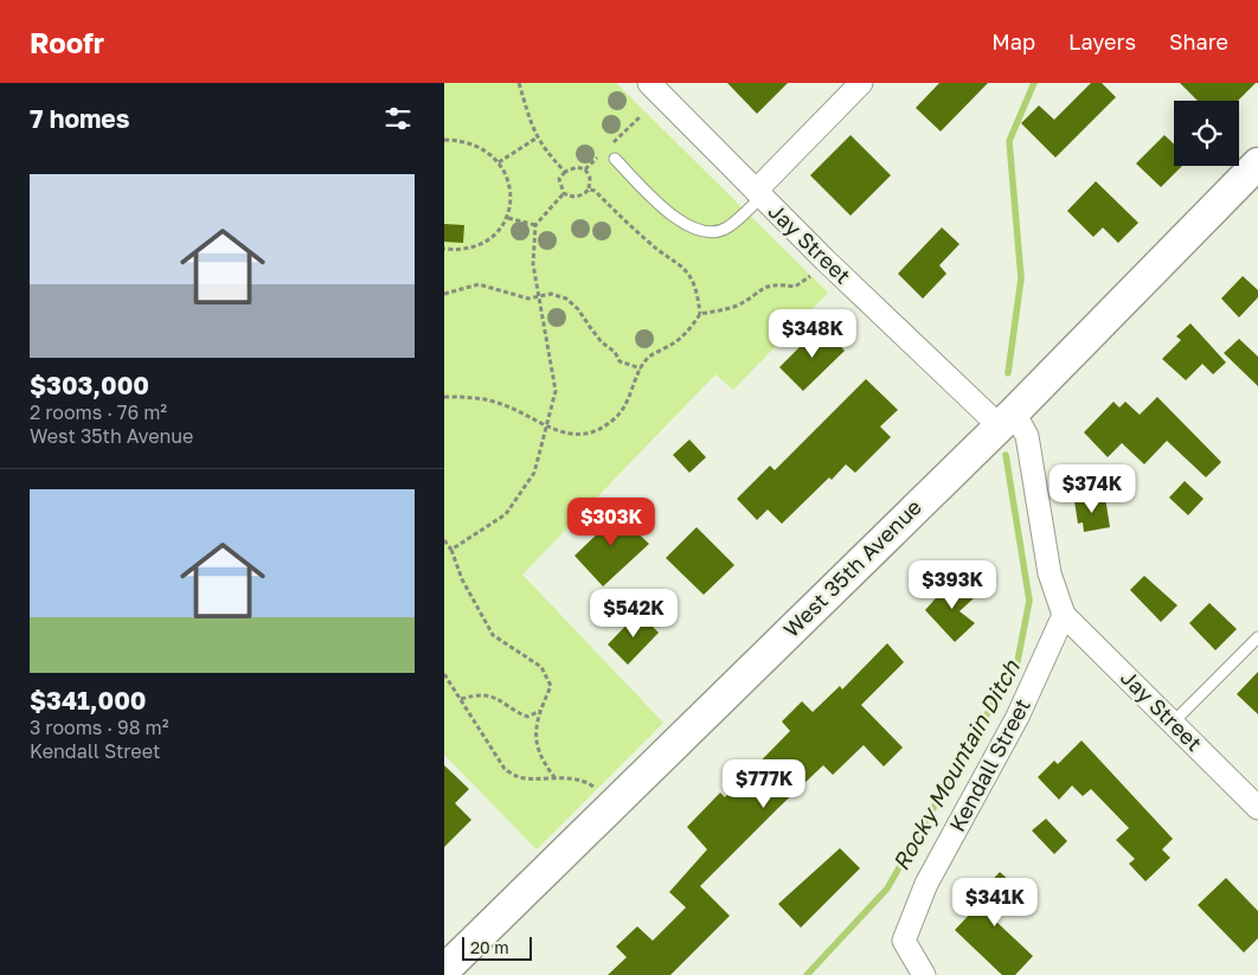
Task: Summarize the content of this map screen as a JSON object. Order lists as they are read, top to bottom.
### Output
{
  "streets": {
    "street": ["Jay Street", "West 35th Avenue", "Kendall Street"]
  },
  "crossings": [
    ["Jay Street", "West 35th Avenue"],
    ["Jay Street", "Kendall Street"]
  ],
  "water": ["Rocky Mountain Ditch"],
  "scale_bar": "20 m",
  "page": {
    "header": "Roofr",
    "nav": ["Map", "Layers", "Share"],
    "heading": "7 homes",
    "list": [
      {
        "name": "$303,000",
        "note": "2 rooms · 76 m² · West 35th Avenue"
      },
      {
        "name": "$341,000",
        "note": "3 rooms · 98 m² · Kendall Street"
      }
    ],
    "price": [
      "$348K",
      "$374K",
      "$303K",
      "$393K",
      "$542K",
      "$777K",
      "$341K"
    ],
    "scale": "20 m"
  }
}
